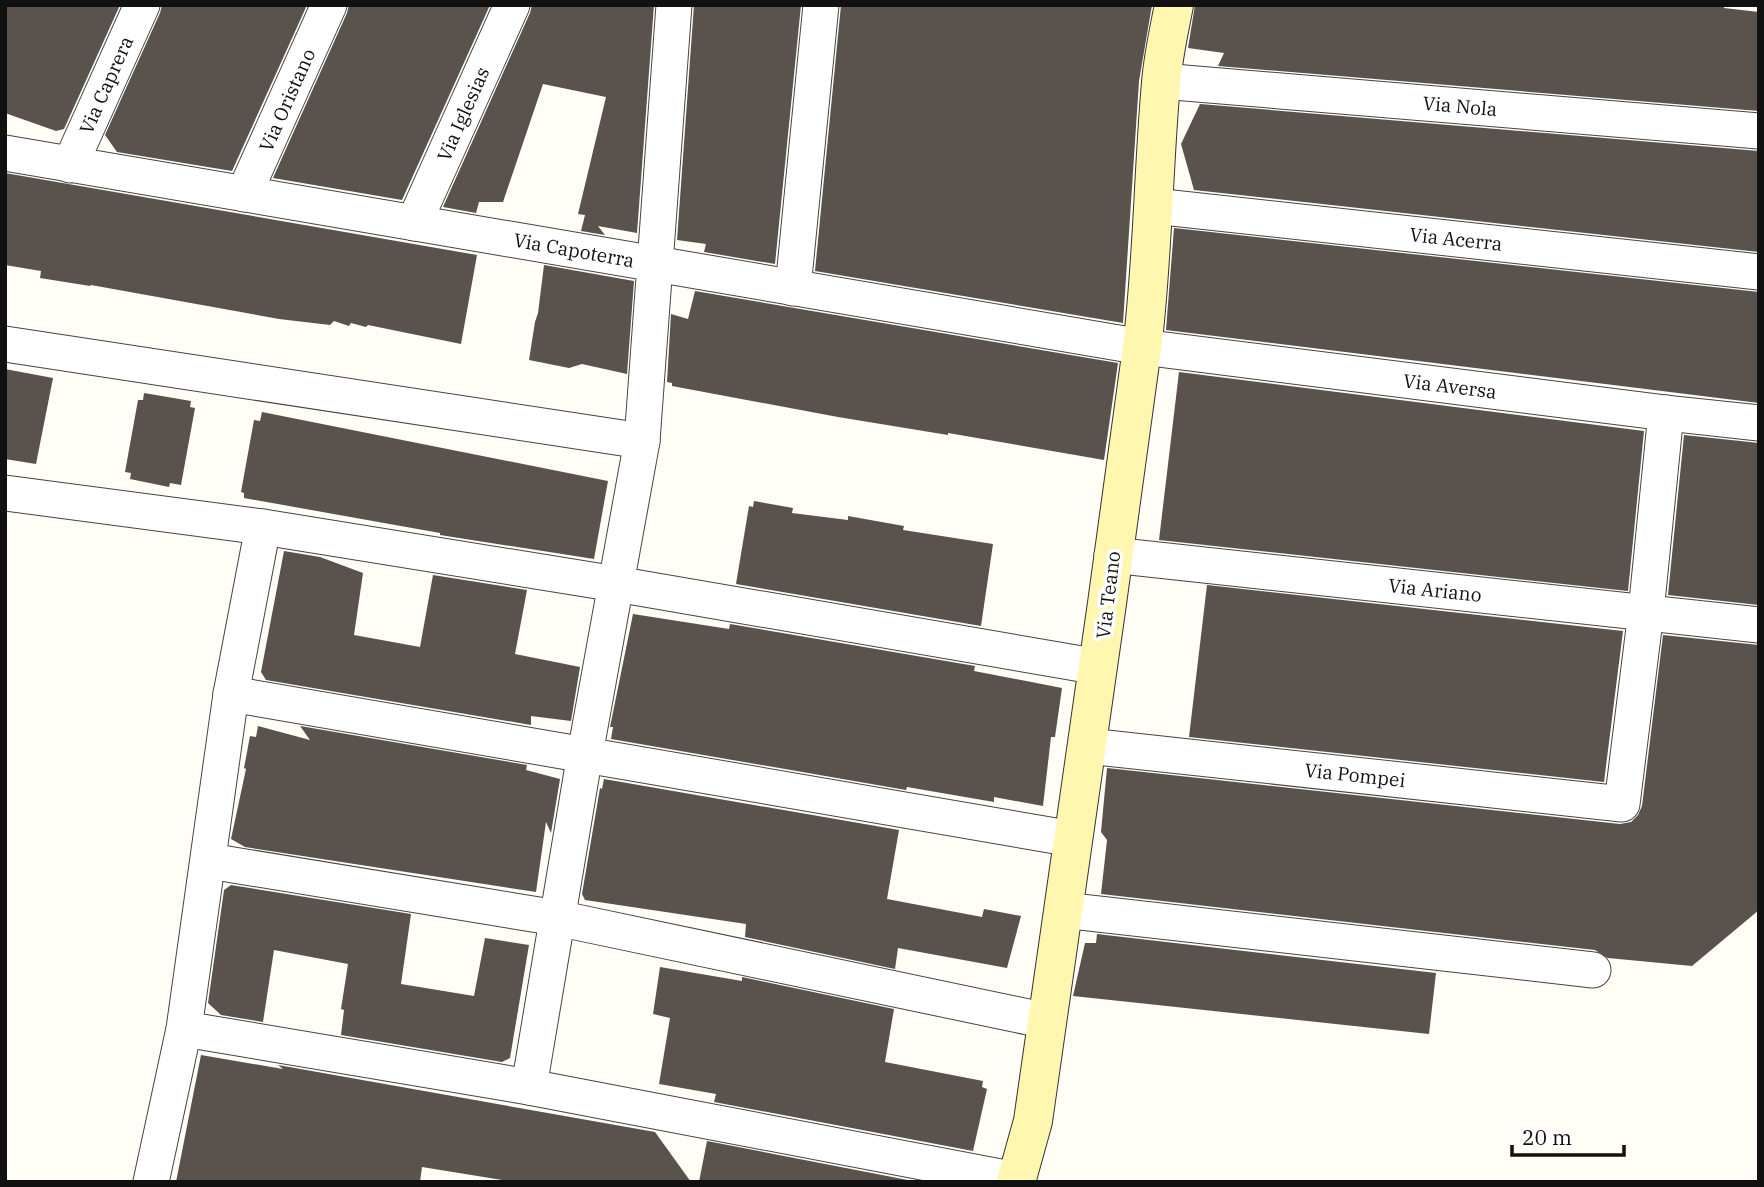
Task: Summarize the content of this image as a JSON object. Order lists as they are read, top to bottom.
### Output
{
  "streets": {
    "street": [
      "Via Caprera",
      "Via Oristano",
      "Via Nola",
      "Via Iglesias",
      "Via Acerra",
      "Via Capoterra",
      "Via Aversa",
      "Via Ariano",
      "Via Teano",
      "Via Pompei"
    ]
  },
  "crossings": [
    ["Via Caprera", "Via Capoterra"],
    ["Via Oristano", "Via Capoterra"],
    ["Via Nola", "Via Teano"],
    ["Via Iglesias", "Via Capoterra"],
    ["Via Acerra", "Via Teano"],
    ["Via Capoterra", "Via Aversa"],
    ["Via Capoterra", "Via Teano"],
    ["Via Aversa", "Via Teano"],
    ["Via Ariano", "Via Teano"],
    ["Via Ariano", "Via Pompei"],
    ["Via Teano", "Via Pompei"]
  ],
  "scale_bar": "20 m"
}
